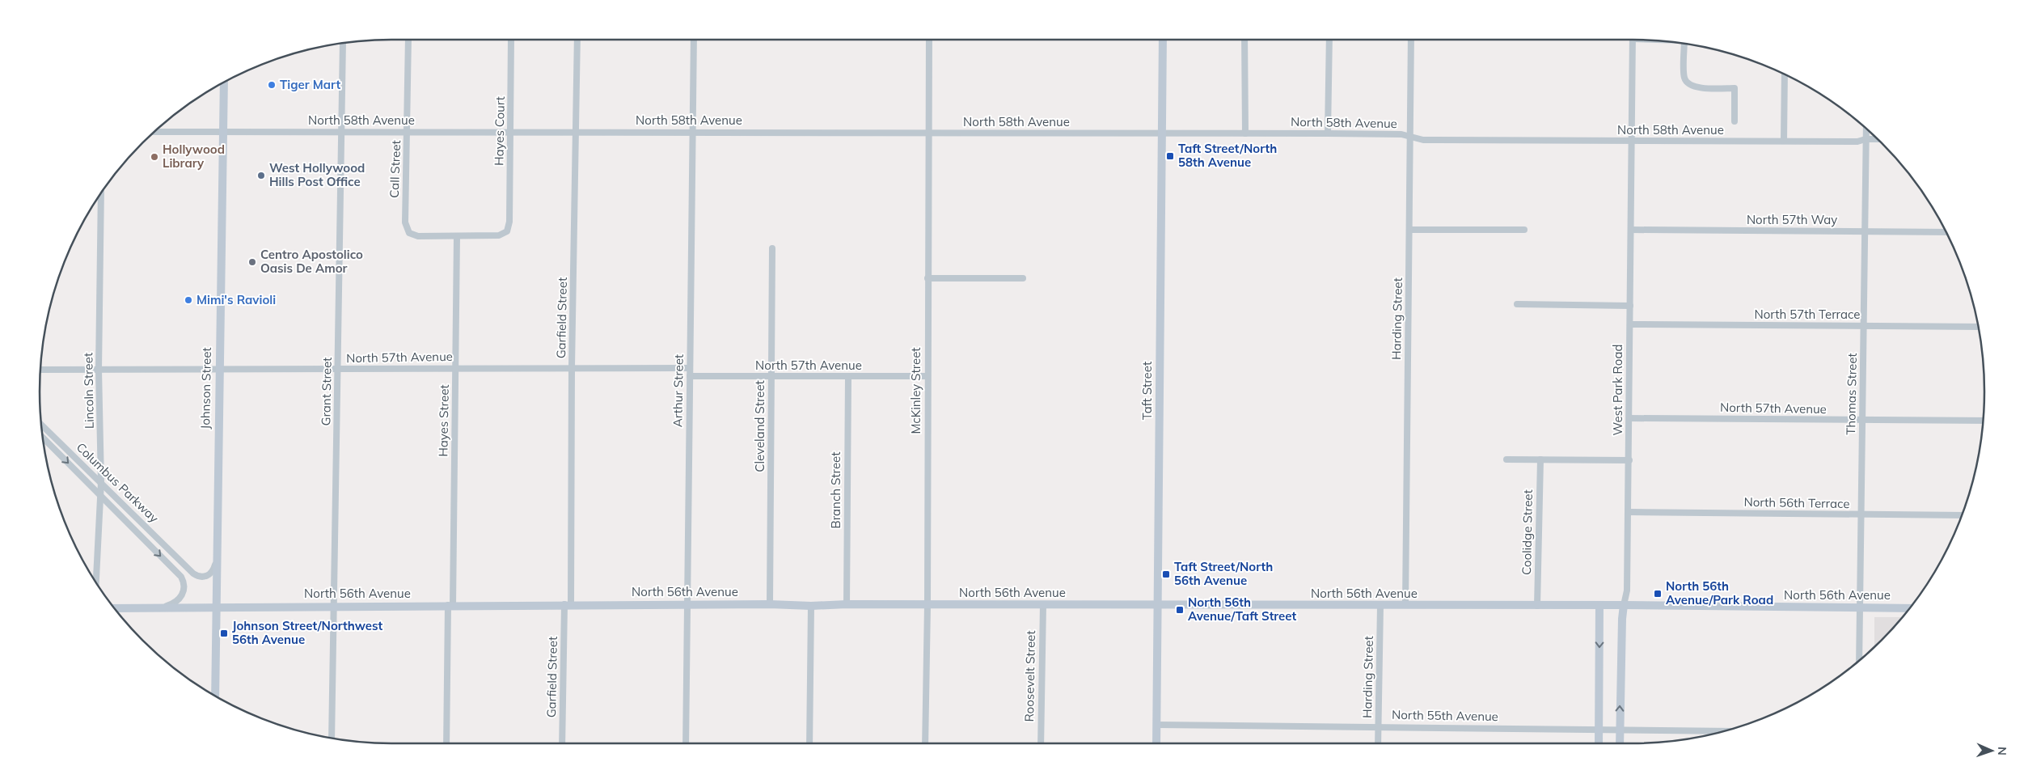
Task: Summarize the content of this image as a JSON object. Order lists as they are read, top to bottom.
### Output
{
  "streets": {
    "street": [
      "North 58th Avenue",
      "Hayes Court",
      "Call Street",
      "North 57th Way",
      "North 57th Terrace",
      "Garfield Street",
      "Harding Street",
      "North 57th Avenue",
      "Johnson Street",
      "West Park Road",
      "Lincoln Street",
      "Arthur Street",
      "McKinley Street",
      "Taft Street",
      "Grant Street",
      "Thomas Street",
      "Hayes Street",
      "Cleveland Street",
      "Columbus Parkway",
      "Branch Street",
      "North 56th Terrace",
      "Coolidge Street",
      "North 56th Avenue",
      "Roosevelt Street",
      "North 55th Avenue"
    ]
  },
  "crossings": [
    ["North 58th Avenue", "Hayes Court"],
    ["North 58th Avenue", "Call Street"],
    ["North 58th Avenue", "Garfield Street"],
    ["North 58th Avenue", "Harding Street"],
    ["North 58th Avenue", "Johnson Street"],
    ["North 58th Avenue", "West Park Road"],
    ["North 58th Avenue", "Arthur Street"],
    ["North 58th Avenue", "McKinley Street"],
    ["North 58th Avenue", "Taft Street"],
    ["North 58th Avenue", "Grant Street"],
    ["North 58th Avenue", "Thomas Street"],
    ["Hayes Court", "Call Street"],
    ["Hayes Court", "Hayes Street"],
    ["Call Street", "Hayes Street"],
    ["North 57th Way", "West Park Road"],
    ["North 57th Way", "Thomas Street"],
    ["North 57th Terrace", "West Park Road"],
    ["North 57th Terrace", "Thomas Street"],
    ["Garfield Street", "North 57th Avenue"],
    ["Garfield Street", "North 56th Avenue"],
    ["Harding Street", "North 56th Avenue"],
    ["Harding Street", "North 55th Avenue"],
    ["North 57th Avenue", "Johnson Street"],
    ["North 57th Avenue", "West Park Road"],
    ["North 57th Avenue", "Lincoln Street"],
    ["North 57th Avenue", "Arthur Street"],
    ["North 57th Avenue", "McKinley Street"],
    ["North 57th Avenue", "Grant Street"],
    ["North 57th Avenue", "Thomas Street"],
    ["North 57th Avenue", "Hayes Street"],
    ["North 57th Avenue", "Cleveland Street"],
    ["North 57th Avenue", "Branch Street"],
    ["Johnson Street", "Columbus Parkway"],
    ["Johnson Street", "North 56th Avenue"],
    ["West Park Road", "North 56th Terrace"],
    ["West Park Road", "North 56th Avenue"],
    ["West Park Road", "North 55th Avenue"],
    ["Lincoln Street", "Columbus Parkway"],
    ["Arthur Street", "North 56th Avenue"],
    ["McKinley Street", "North 56th Avenue"],
    ["Taft Street", "North 56th Avenue"],
    ["Taft Street", "North 55th Avenue"],
    ["Grant Street", "North 56th Avenue"],
    ["Thomas Street", "North 56th Terrace"],
    ["Thomas Street", "North 56th Avenue"],
    ["Hayes Street", "North 56th Avenue"],
    ["Cleveland Street", "North 56th Avenue"],
    ["Columbus Parkway", "North 56th Avenue"],
    ["Branch Street", "North 56th Avenue"],
    ["Coolidge Street", "North 56th Avenue"],
    ["North 56th Avenue", "Roosevelt Street"]
  ],
  "places": {
    "other": [
      "Tiger Mart",
      "Hollywood Library",
      "West Hollywood Hills Post Office",
      "Centro Apostolico Oasis De Amor",
      "Mimi's Ravioli"
    ],
    "transit": [
      "Taft Street/North 58th Avenue",
      "Taft Street/North 56th Avenue",
      "North 56th Avenue/Park Road",
      "North 56th Avenue/Taft Street",
      "Johnson Street/Northwest 56th Avenue"
    ]
  },
  "north": "right"
}
